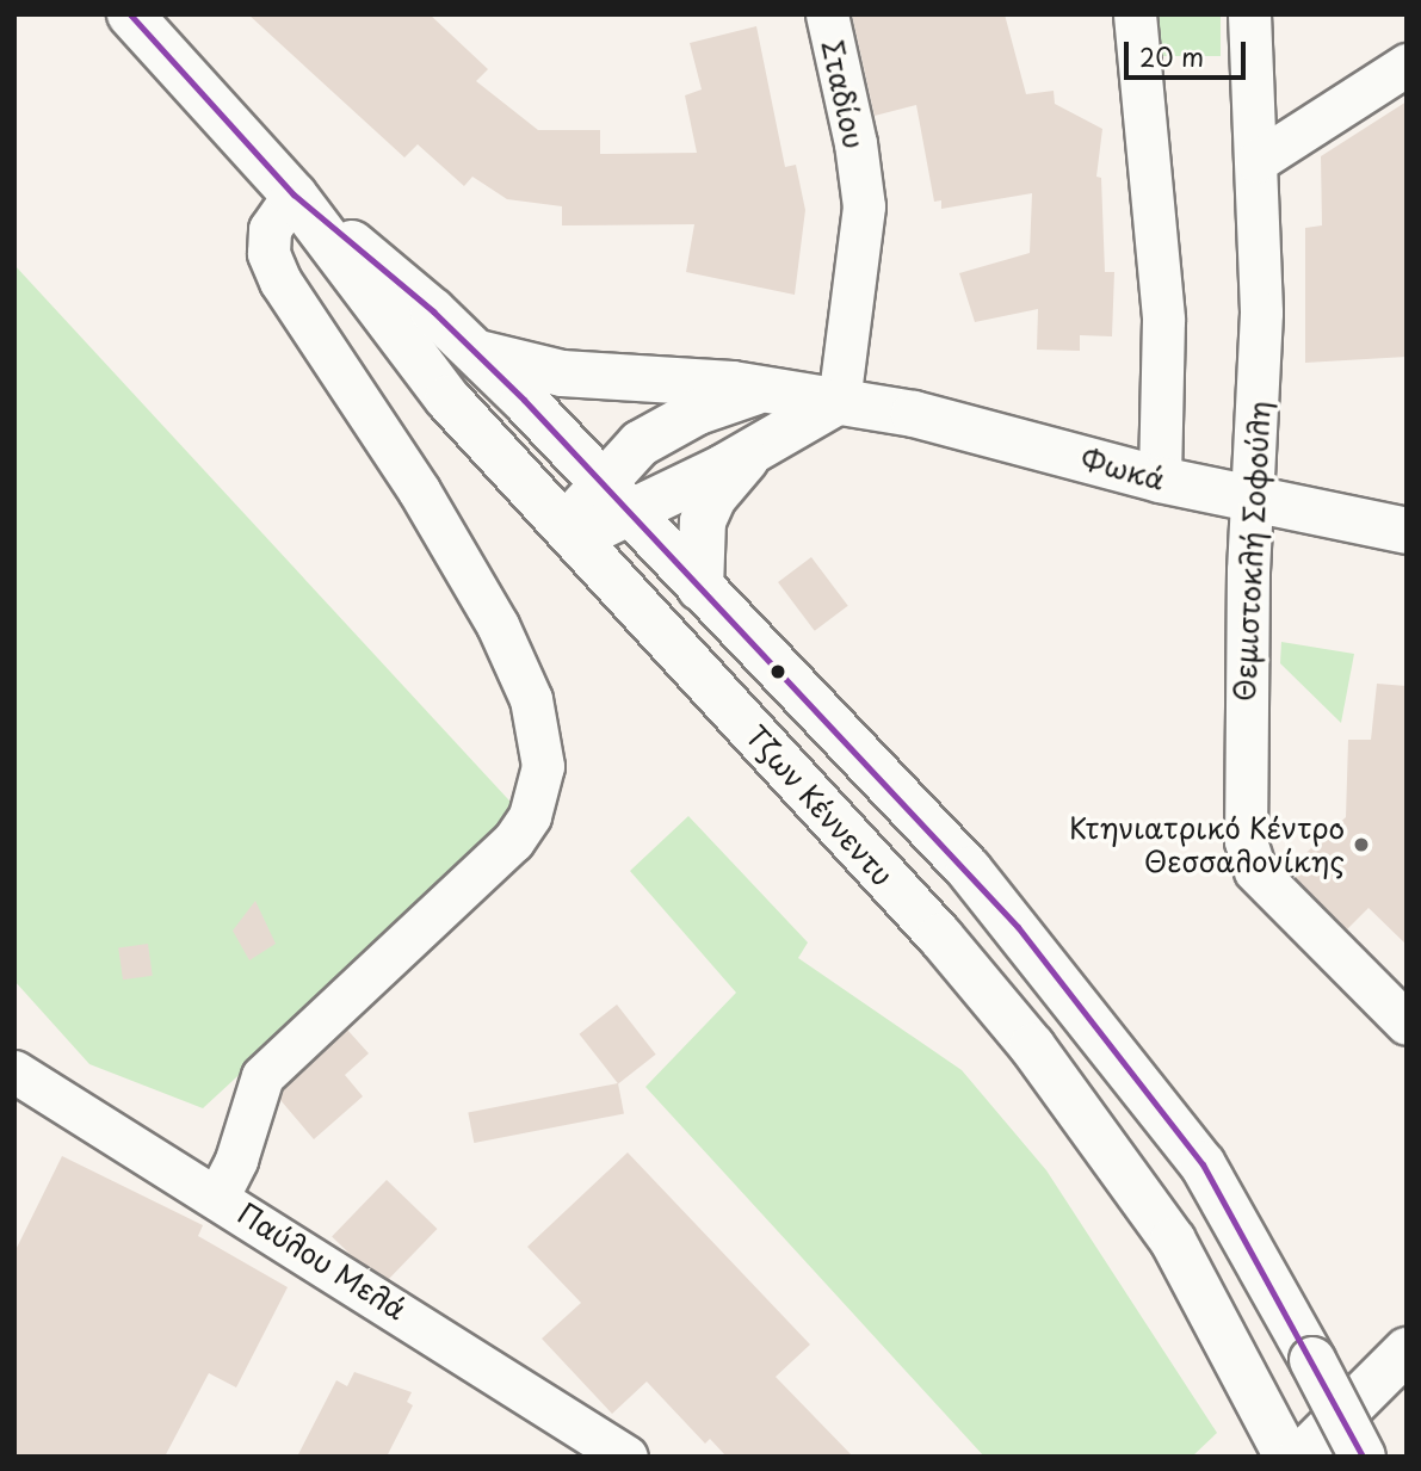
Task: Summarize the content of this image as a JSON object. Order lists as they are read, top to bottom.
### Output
{
  "streets": {
    "main road": ["Φωκά", "Τζων Κέννεντυ"],
    "street": ["Σταδίου", "Θεμιστοκλή Σοφούλη", "Παύλου Μελά"]
  },
  "crossings": [
    ["Σταδίου", "Φωκά"],
    ["Φωκά", "Θεμιστοκλή Σοφούλη"],
    ["Φωκά", "Τζων Κέννεντυ"]
  ],
  "places": ["Κτηνιατρικό Κέντρο Θεσσαλονίκης"],
  "scale_bar": "20 m"
}
